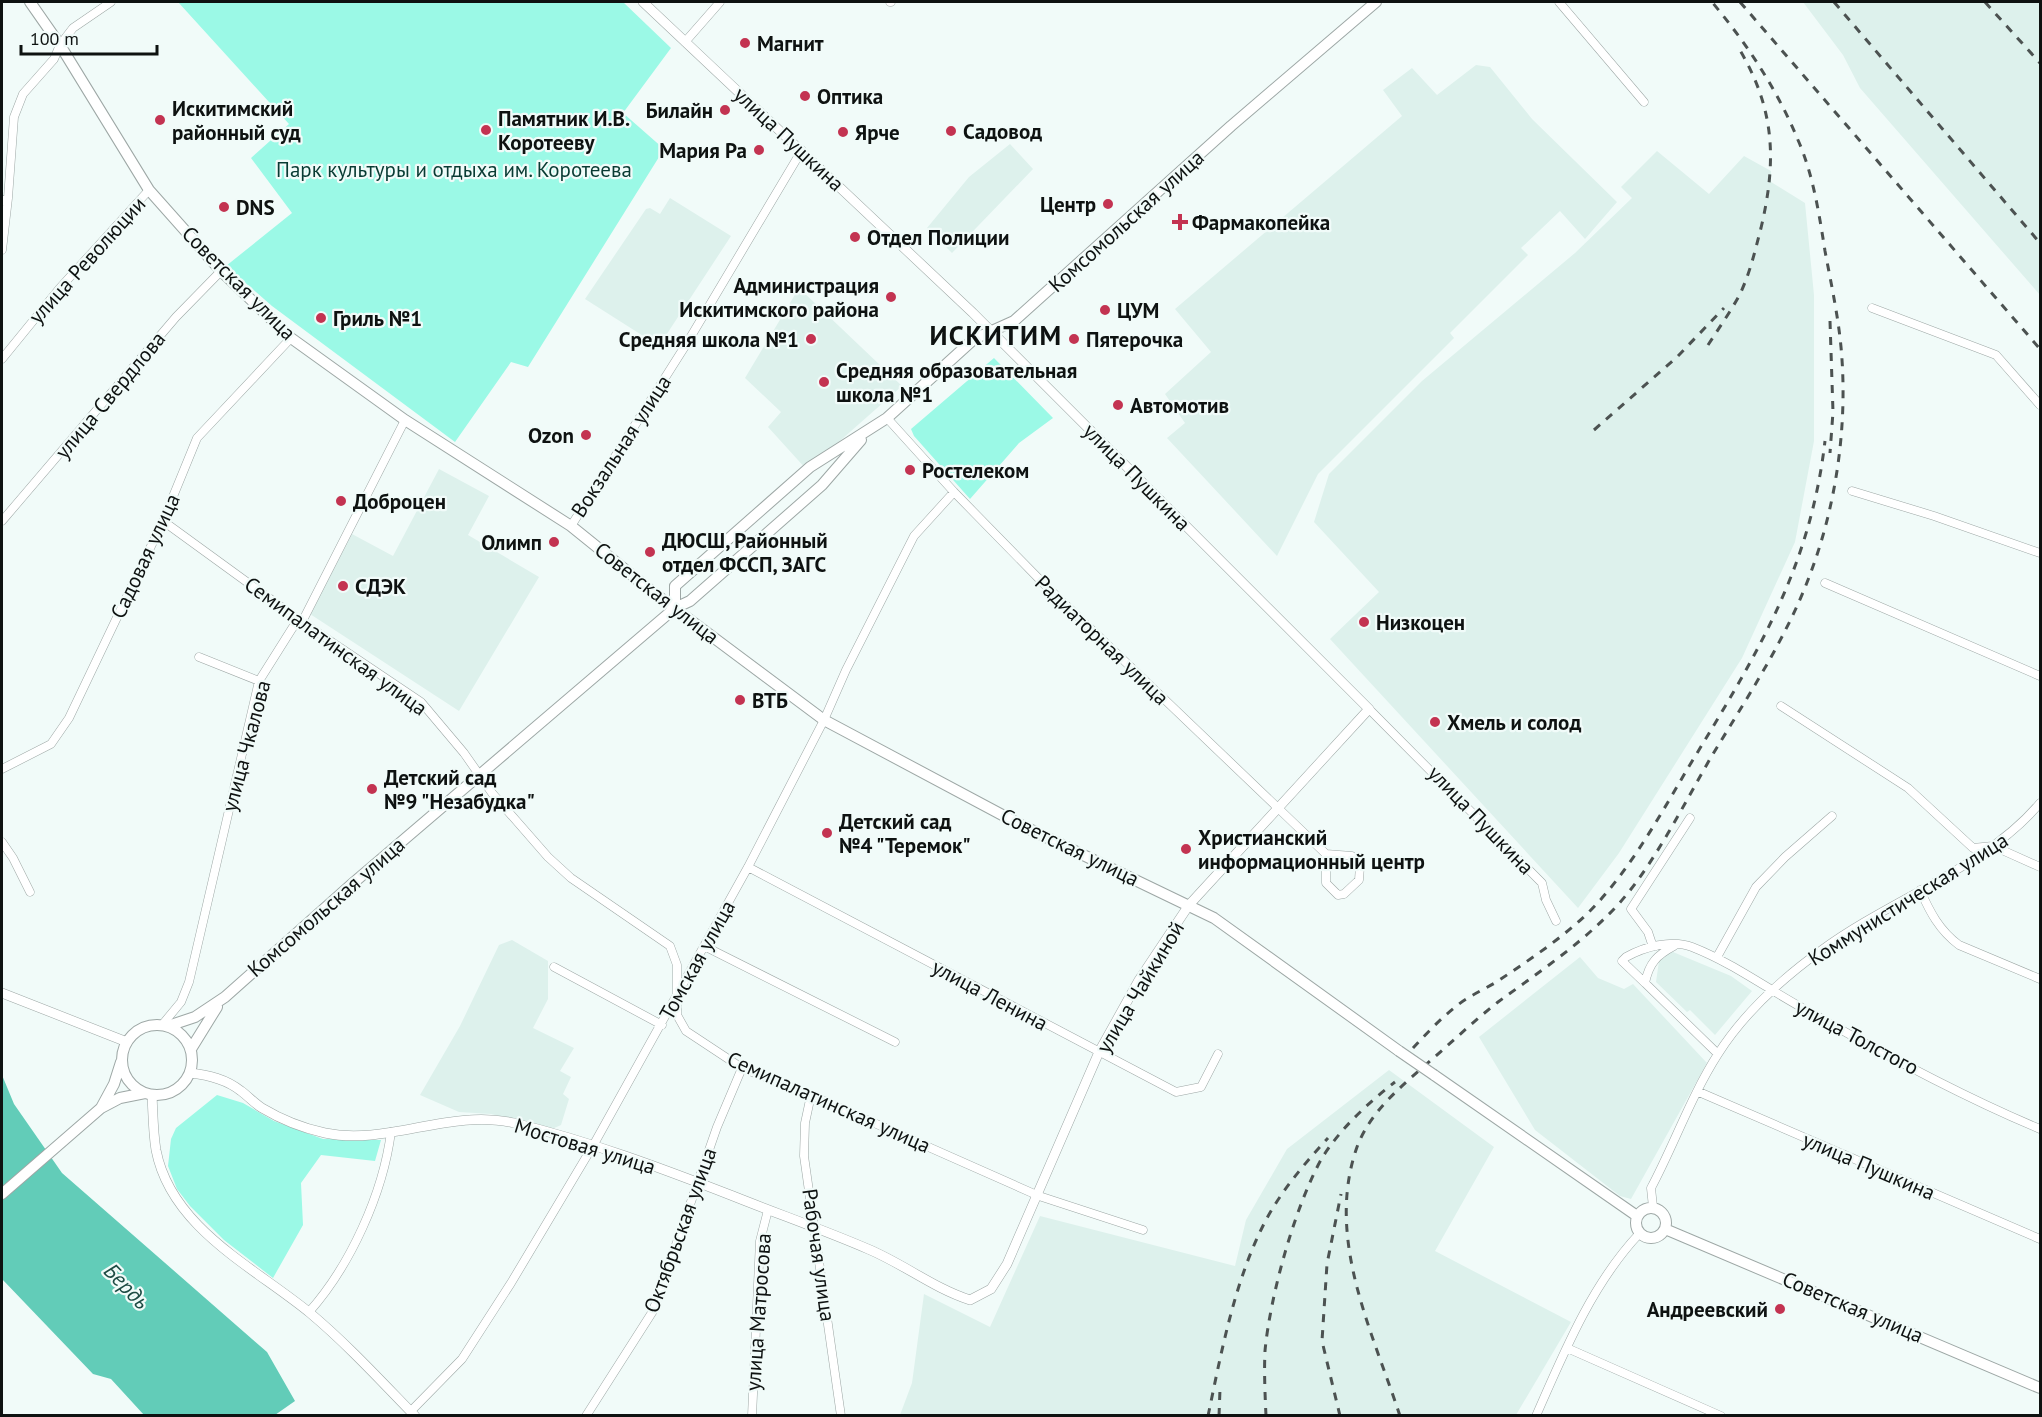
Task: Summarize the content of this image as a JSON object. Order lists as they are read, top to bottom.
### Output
{
  "streets": {
    "main road": ["Комсомольская улица", "Советская улица"],
    "street": [
      "улица Пушкина",
      "улица Революции",
      "улица Свердлова",
      "Вокзальная улица",
      "Садовая улица",
      "Радиаторная улица",
      "Семипалатинская улица",
      "улица Чкалова",
      "Коммунистическая улица",
      "Томская улица",
      "улица Чайкиной",
      "улица Ленина",
      "улица Толстого",
      "Мостовая улица",
      "Октябрьская улица",
      "Рабочая улица",
      "улица Матросова"
    ]
  },
  "crossings": [
    ["улица Пушкина", "Комсомольская улица"],
    ["улица Пушкина", "Вокзальная улица"],
    ["улица Пушкина", "Коммунистическая улица"],
    ["улица Пушкина", "улица Чайкиной"],
    ["Комсомольская улица", "Советская улица"],
    ["Комсомольская улица", "Радиаторная улица"],
    ["Комсомольская улица", "Семипалатинская улица"],
    ["Комсомольская улица", "улица Чкалова"],
    ["Комсомольская улица", "Мостовая улица"],
    ["улица Революции", "Советская улица"],
    ["Советская улица", "улица Свердлова"],
    ["Советская улица", "Вокзальная улица"],
    ["Советская улица", "Садовая улица"],
    ["Советская улица", "улица Чкалова"],
    ["Советская улица", "Коммунистическая улица"],
    ["Советская улица", "Томская улица"],
    ["Советская улица", "улица Чайкиной"],
    ["Садовая улица", "Семипалатинская улица"],
    ["Радиаторная улица", "Томская улица"],
    ["Радиаторная улица", "улица Чайкиной"],
    ["Семипалатинская улица", "улица Чкалова"],
    ["Семипалатинская улица", "Томская улица"],
    ["Семипалатинская улица", "улица Чайкиной"],
    ["Семипалатинская улица", "Октябрьская улица"],
    ["Семипалатинская улица", "Рабочая улица"],
    ["улица Чкалова", "Мостовая улица"],
    ["Коммунистическая улица", "улица Толстого"],
    ["Томская улица", "улица Ленина"],
    ["Томская улица", "Мостовая улица"],
    ["улица Чайкиной", "улица Ленина"],
    ["улица Чайкиной", "Мостовая улица"],
    ["Мостовая улица", "Октябрьская улица"],
    ["Мостовая улица", "Рабочая улица"],
    ["Мостовая улица", "улица Матросова"]
  ],
  "districts": ["ИСКИТИМ"],
  "water": ["Бердь"],
  "parks": ["Парк культуры и отдыха им. Коротеева"],
  "places": {
    "other": [
      "Магнит",
      "Оптика",
      "Билайн",
      "Искитимский районный суд",
      "Памятник И.В. Коротееву",
      "Садовод",
      "Ярче",
      "Мария Ра",
      "Центр",
      "DNS",
      "Отдел Полиции",
      "Администрация Искитимского района",
      "ЦУМ",
      "Гриль №1",
      "Средняя школа №1",
      "Пятерочка",
      "Средняя образовательная школа №1",
      "Автомотив",
      "Ozon",
      "Ростелеком",
      "Доброцен",
      "Олимп",
      "ДЮСШ, Районный отдел ФССП, ЗАГС",
      "СДЭК",
      "Низкоцен",
      "ВТБ",
      "Хмель и солод",
      "Детский сад №9 \"Незабудка\"",
      "Детский сад №4 \"Теремок\"",
      "Христианский информационный центр",
      "Андреевский"
    ],
    "health": ["Фармакопейка"]
  },
  "scale_bar": "100 m"
}
